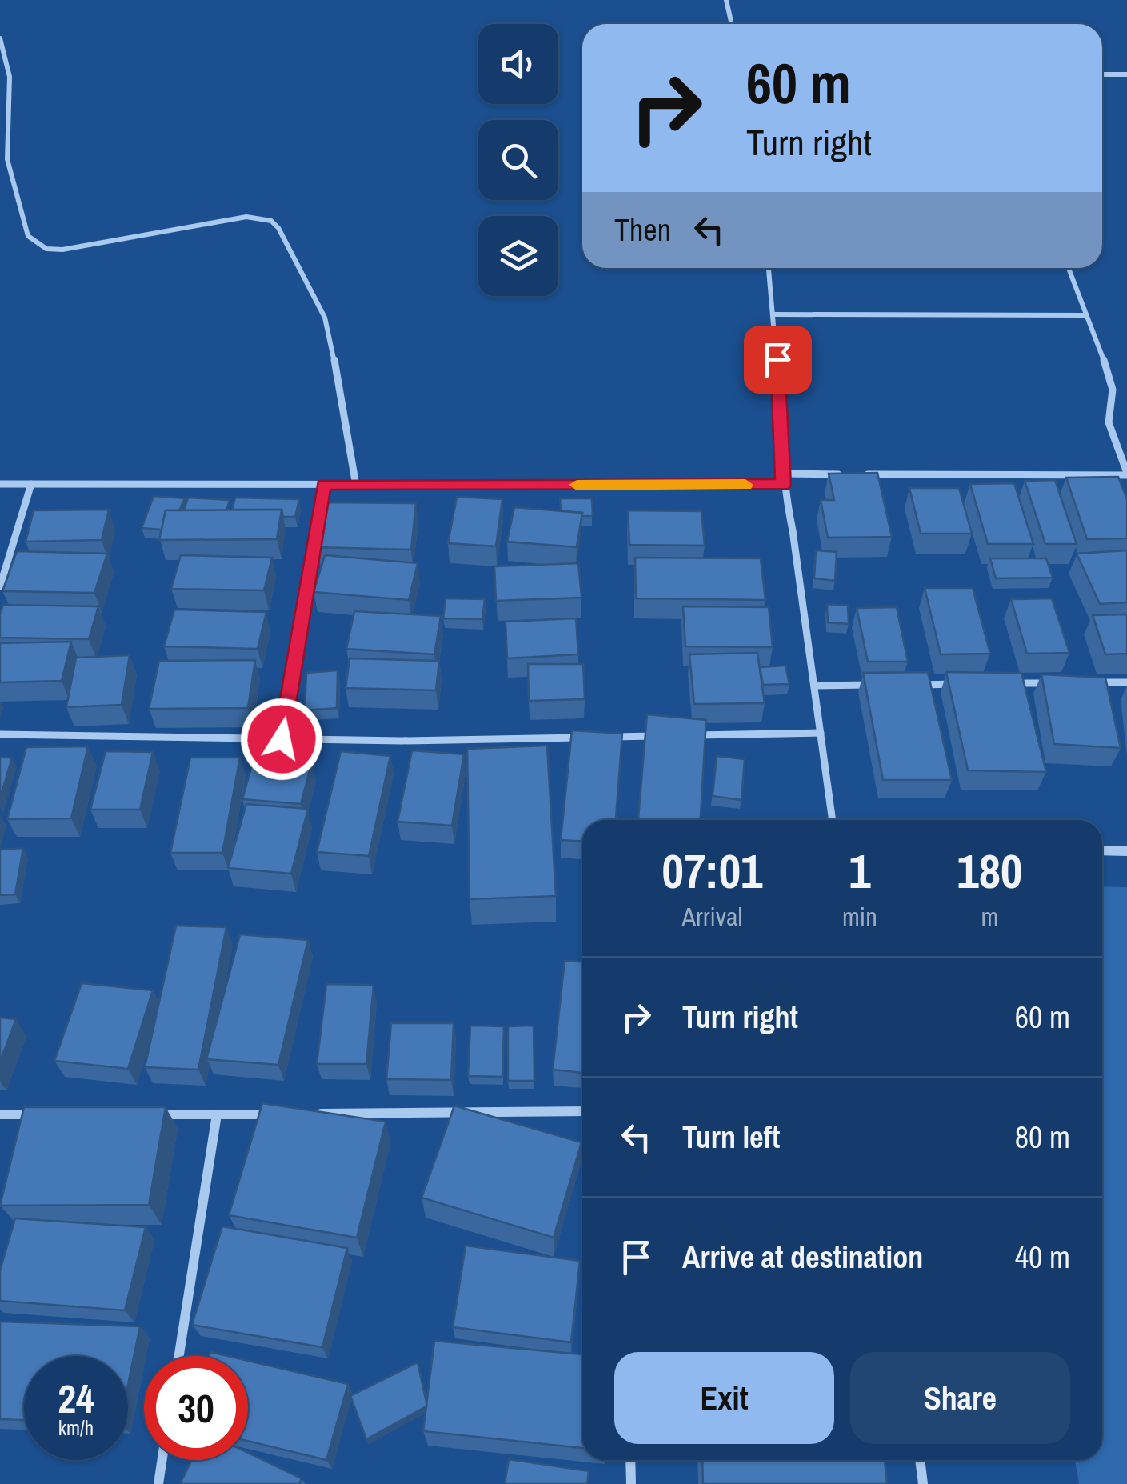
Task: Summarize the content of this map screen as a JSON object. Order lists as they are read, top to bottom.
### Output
{
  "page": {
    "turn": ["60 m", "Turn right"],
    "then": "Then",
    "eta": [
      "07:01",
      "Arrival",
      "1",
      "min",
      "180",
      "m"
    ],
    "list": [
      {
        "name": "Turn right",
        "value": "60 m"
      },
      {
        "name": "Turn left",
        "value": "80 m"
      },
      {
        "name": "Arrive at destination",
        "value": "40 m"
      }
    ],
    "buttons": ["Exit", "Share"],
    "speed": "24 km/h",
    "limit": "30"
  }
}
